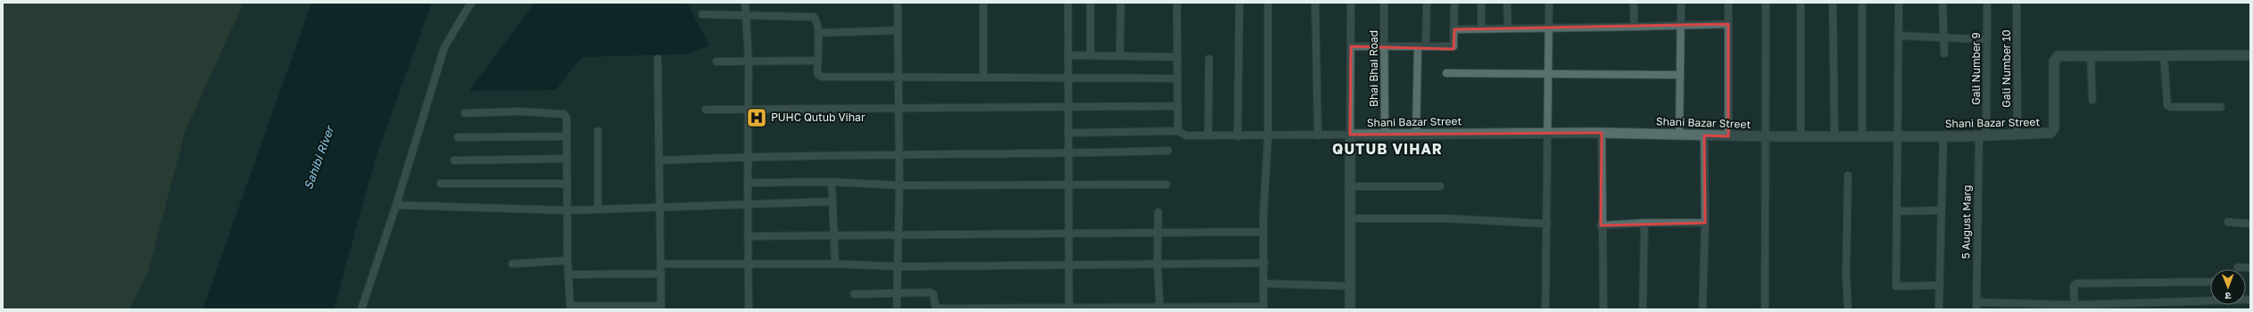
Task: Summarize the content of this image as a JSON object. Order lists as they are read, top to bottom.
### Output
{
  "streets": {
    "street": [
      "Bhai Bhai Road",
      "Gali Number 9",
      "Gali Number 10",
      "Shani Bazar Street",
      "5 August Marg"
    ]
  },
  "crossings": [
    ["Bhai Bhai Road", "Shani Bazar Street"],
    ["Gali Number 9", "Shani Bazar Street"],
    ["Gali Number 9", "5 August Marg"],
    ["Gali Number 10", "Shani Bazar Street"],
    ["Shani Bazar Street", "5 August Marg"]
  ],
  "districts": ["QUTUB VIHAR"],
  "water": ["Sahibi River"],
  "places": {
    "hospital": ["PUHC Qutub Vihar"]
  },
  "north": "bottom"
}
